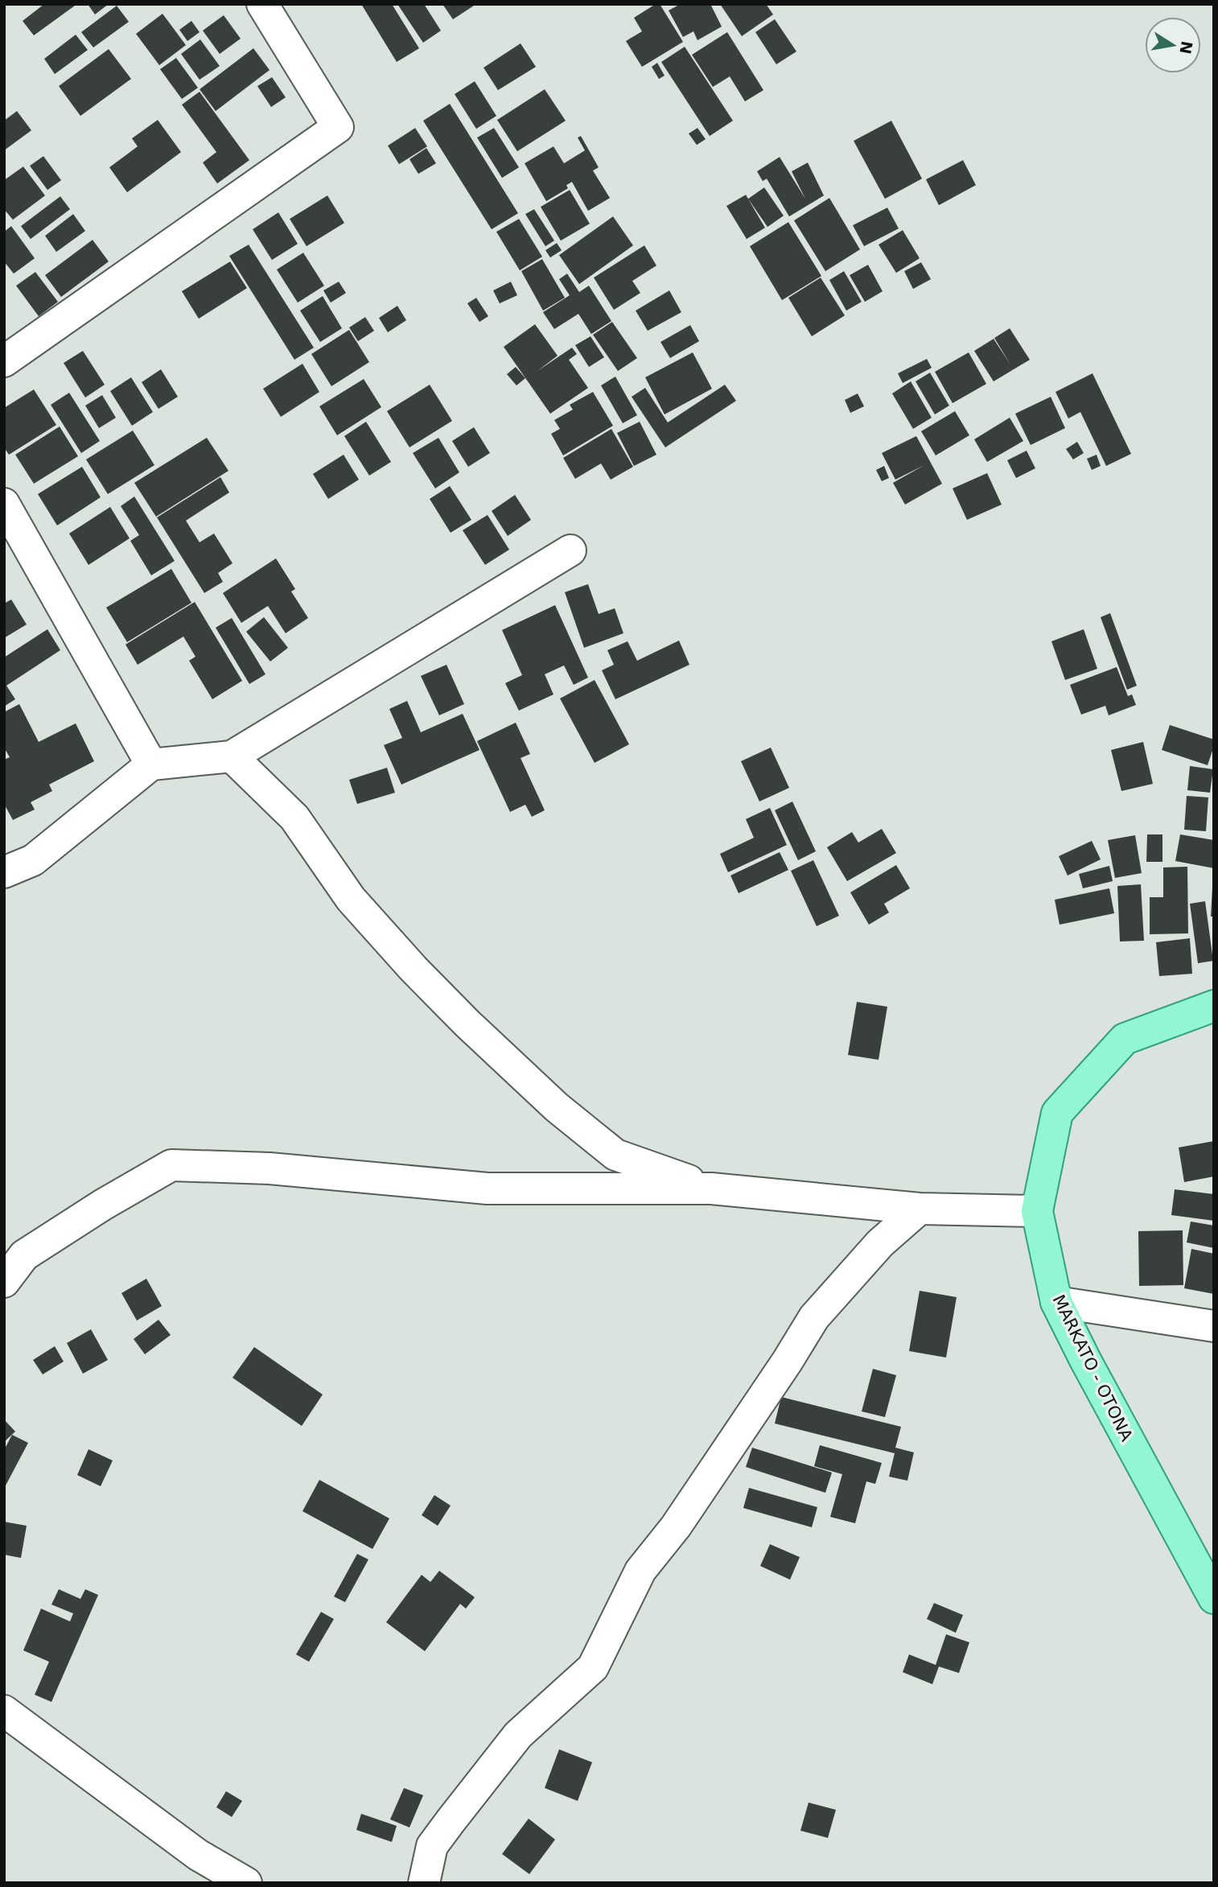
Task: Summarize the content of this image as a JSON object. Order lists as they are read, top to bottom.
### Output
{
  "streets": {
    "main road": ["MARKATO - OTONA"]
  },
  "north": "right"
}
